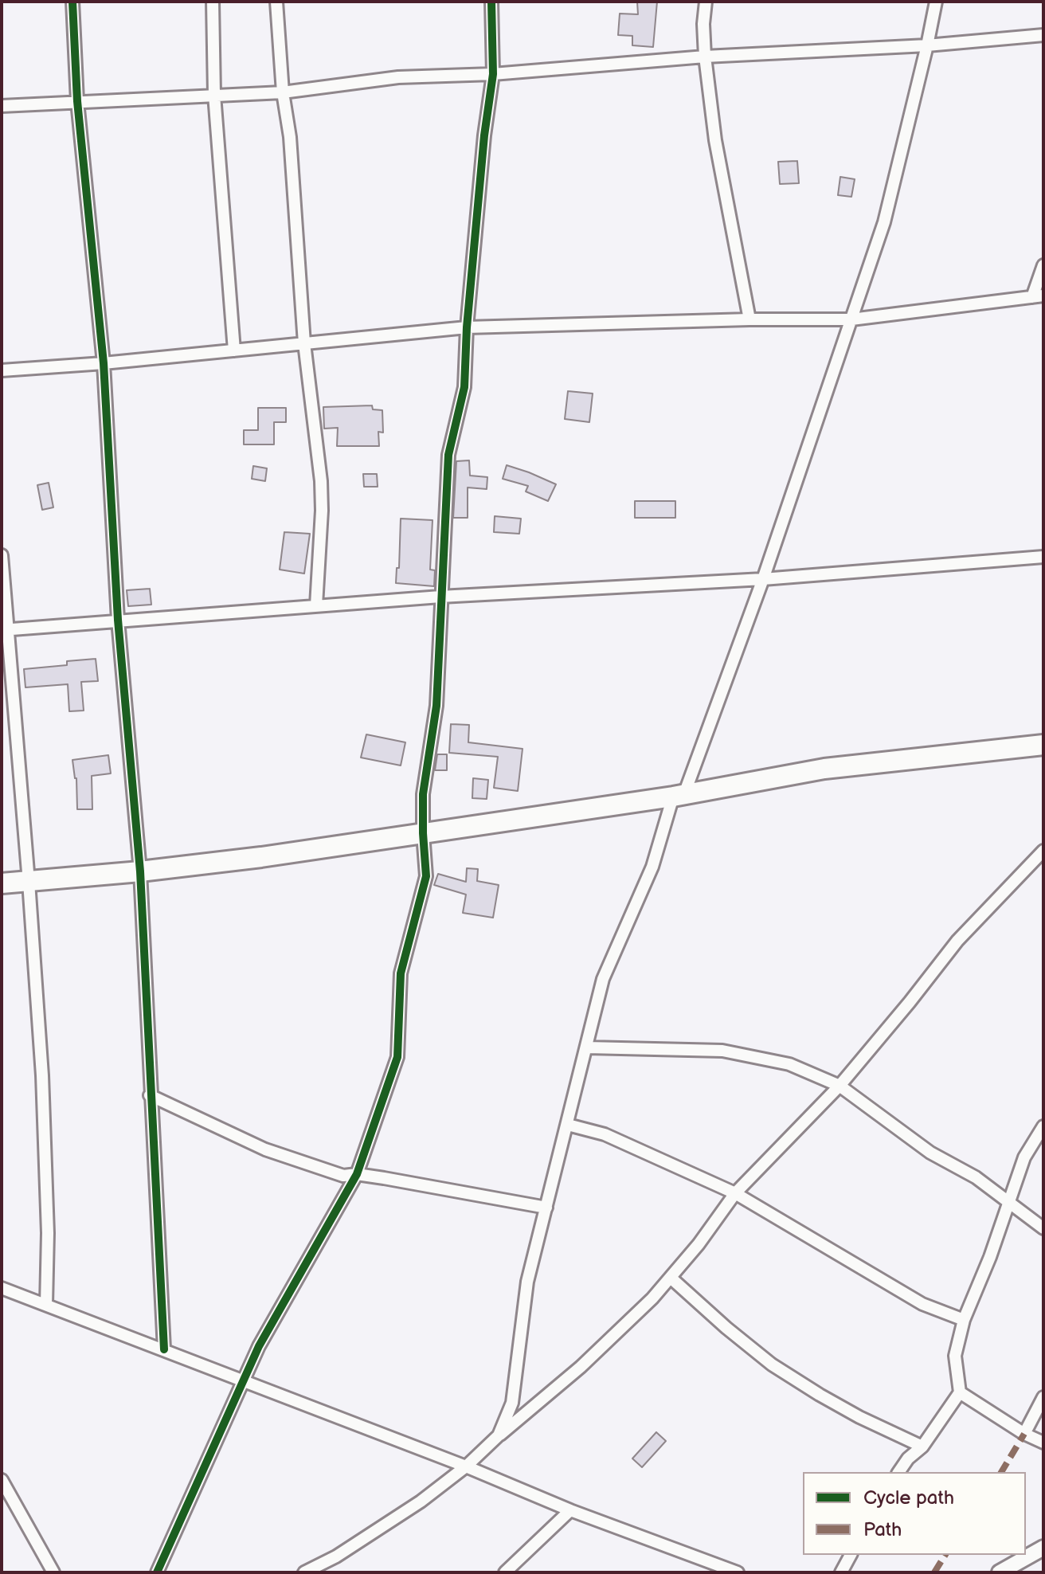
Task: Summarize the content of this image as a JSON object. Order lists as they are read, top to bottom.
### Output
{
  "legend": ["Cycle path", "Path"]
}
